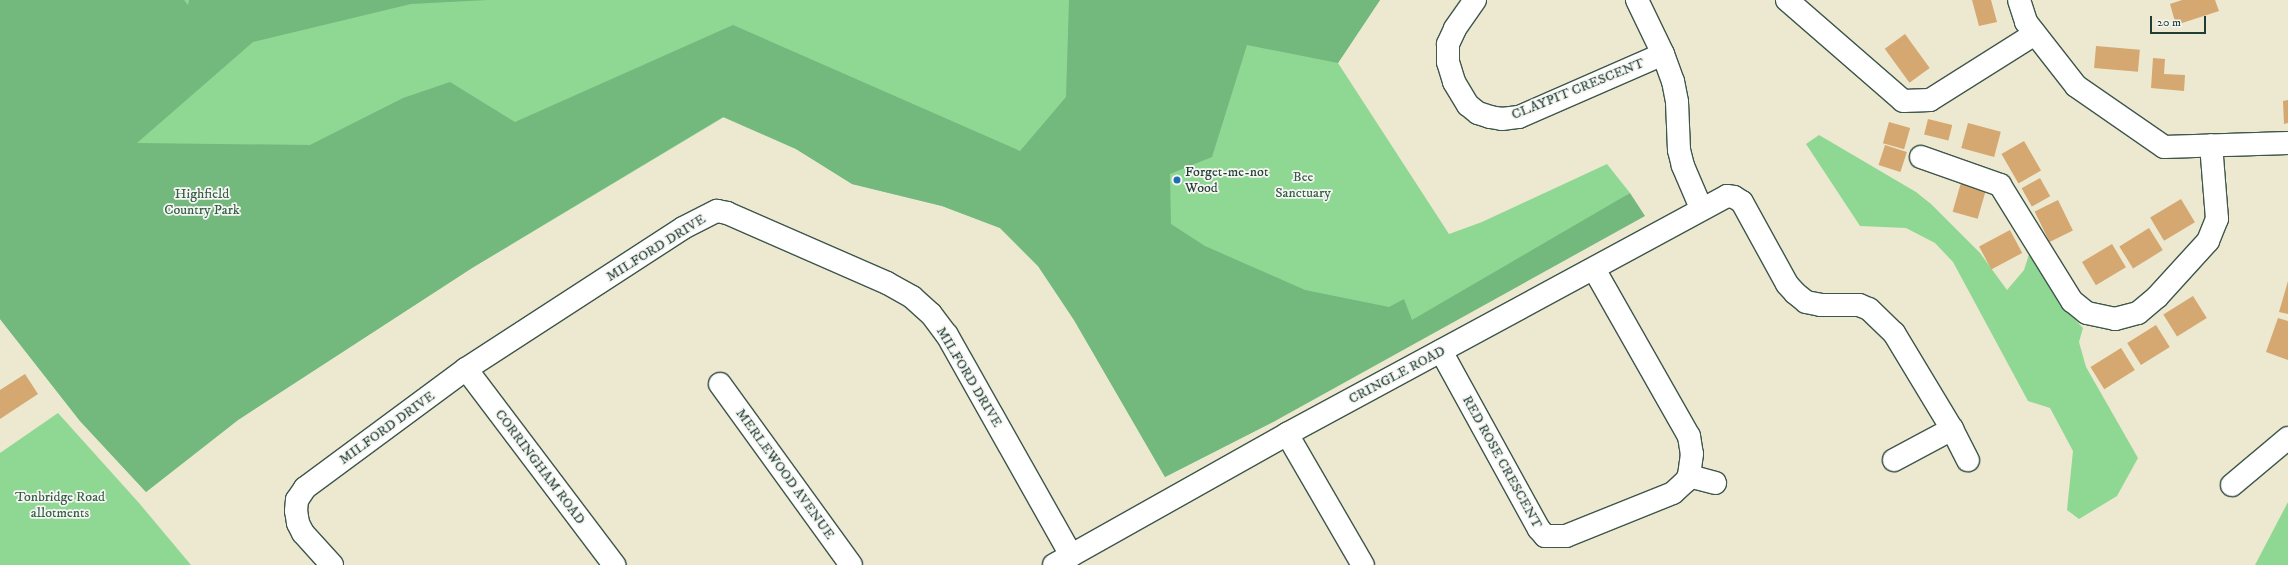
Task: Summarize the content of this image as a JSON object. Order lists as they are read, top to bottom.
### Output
{
  "streets": {
    "street": [
      "CLAYPIT CRESCENT",
      "MILFORD DRIVE",
      "CRINGLE ROAD",
      "RED ROSE CRESCENT",
      "CORRINGHAM ROAD",
      "MERLEWOOD AVENUE"
    ]
  },
  "crossings": [
    ["CLAYPIT CRESCENT", "CRINGLE ROAD"],
    ["MILFORD DRIVE", "CRINGLE ROAD"],
    ["MILFORD DRIVE", "CORRINGHAM ROAD"],
    ["CRINGLE ROAD", "RED ROSE CRESCENT"]
  ],
  "parks": ["Bee Sanctuary", "Highfield Country Park", "Tonbridge Road allotments"],
  "places": ["Forget-me-not Wood"],
  "scale_bar": "20 m"
}
